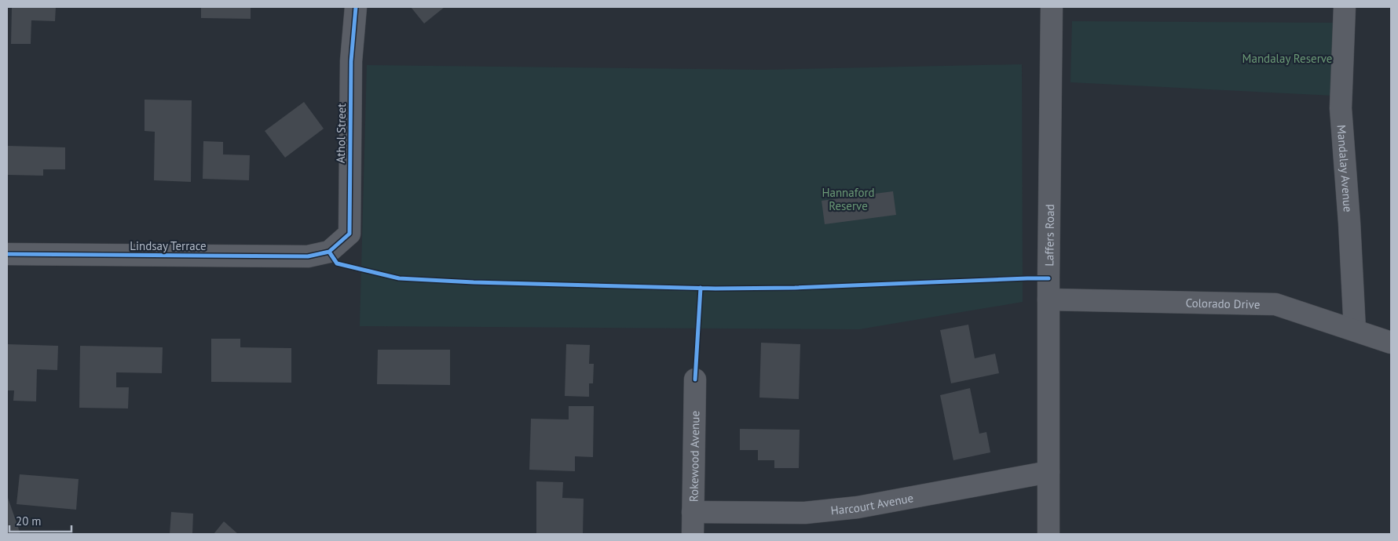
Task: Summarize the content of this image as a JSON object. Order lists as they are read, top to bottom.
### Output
{
  "streets": {
    "street": [
      "Athol Street",
      "Mandalay Avenue",
      "Laffers Road",
      "Lindsay Terrace",
      "Colorado Drive",
      "Rokewood Avenue",
      "Harcourt Avenue"
    ]
  },
  "crossings": [
    ["Athol Street", "Lindsay Terrace"],
    ["Mandalay Avenue", "Colorado Drive"],
    ["Laffers Road", "Colorado Drive"],
    ["Laffers Road", "Harcourt Avenue"],
    ["Rokewood Avenue", "Harcourt Avenue"]
  ],
  "parks": ["Mandalay Reserve", "Hannaford Reserve"],
  "scale_bar": "20 m"
}
